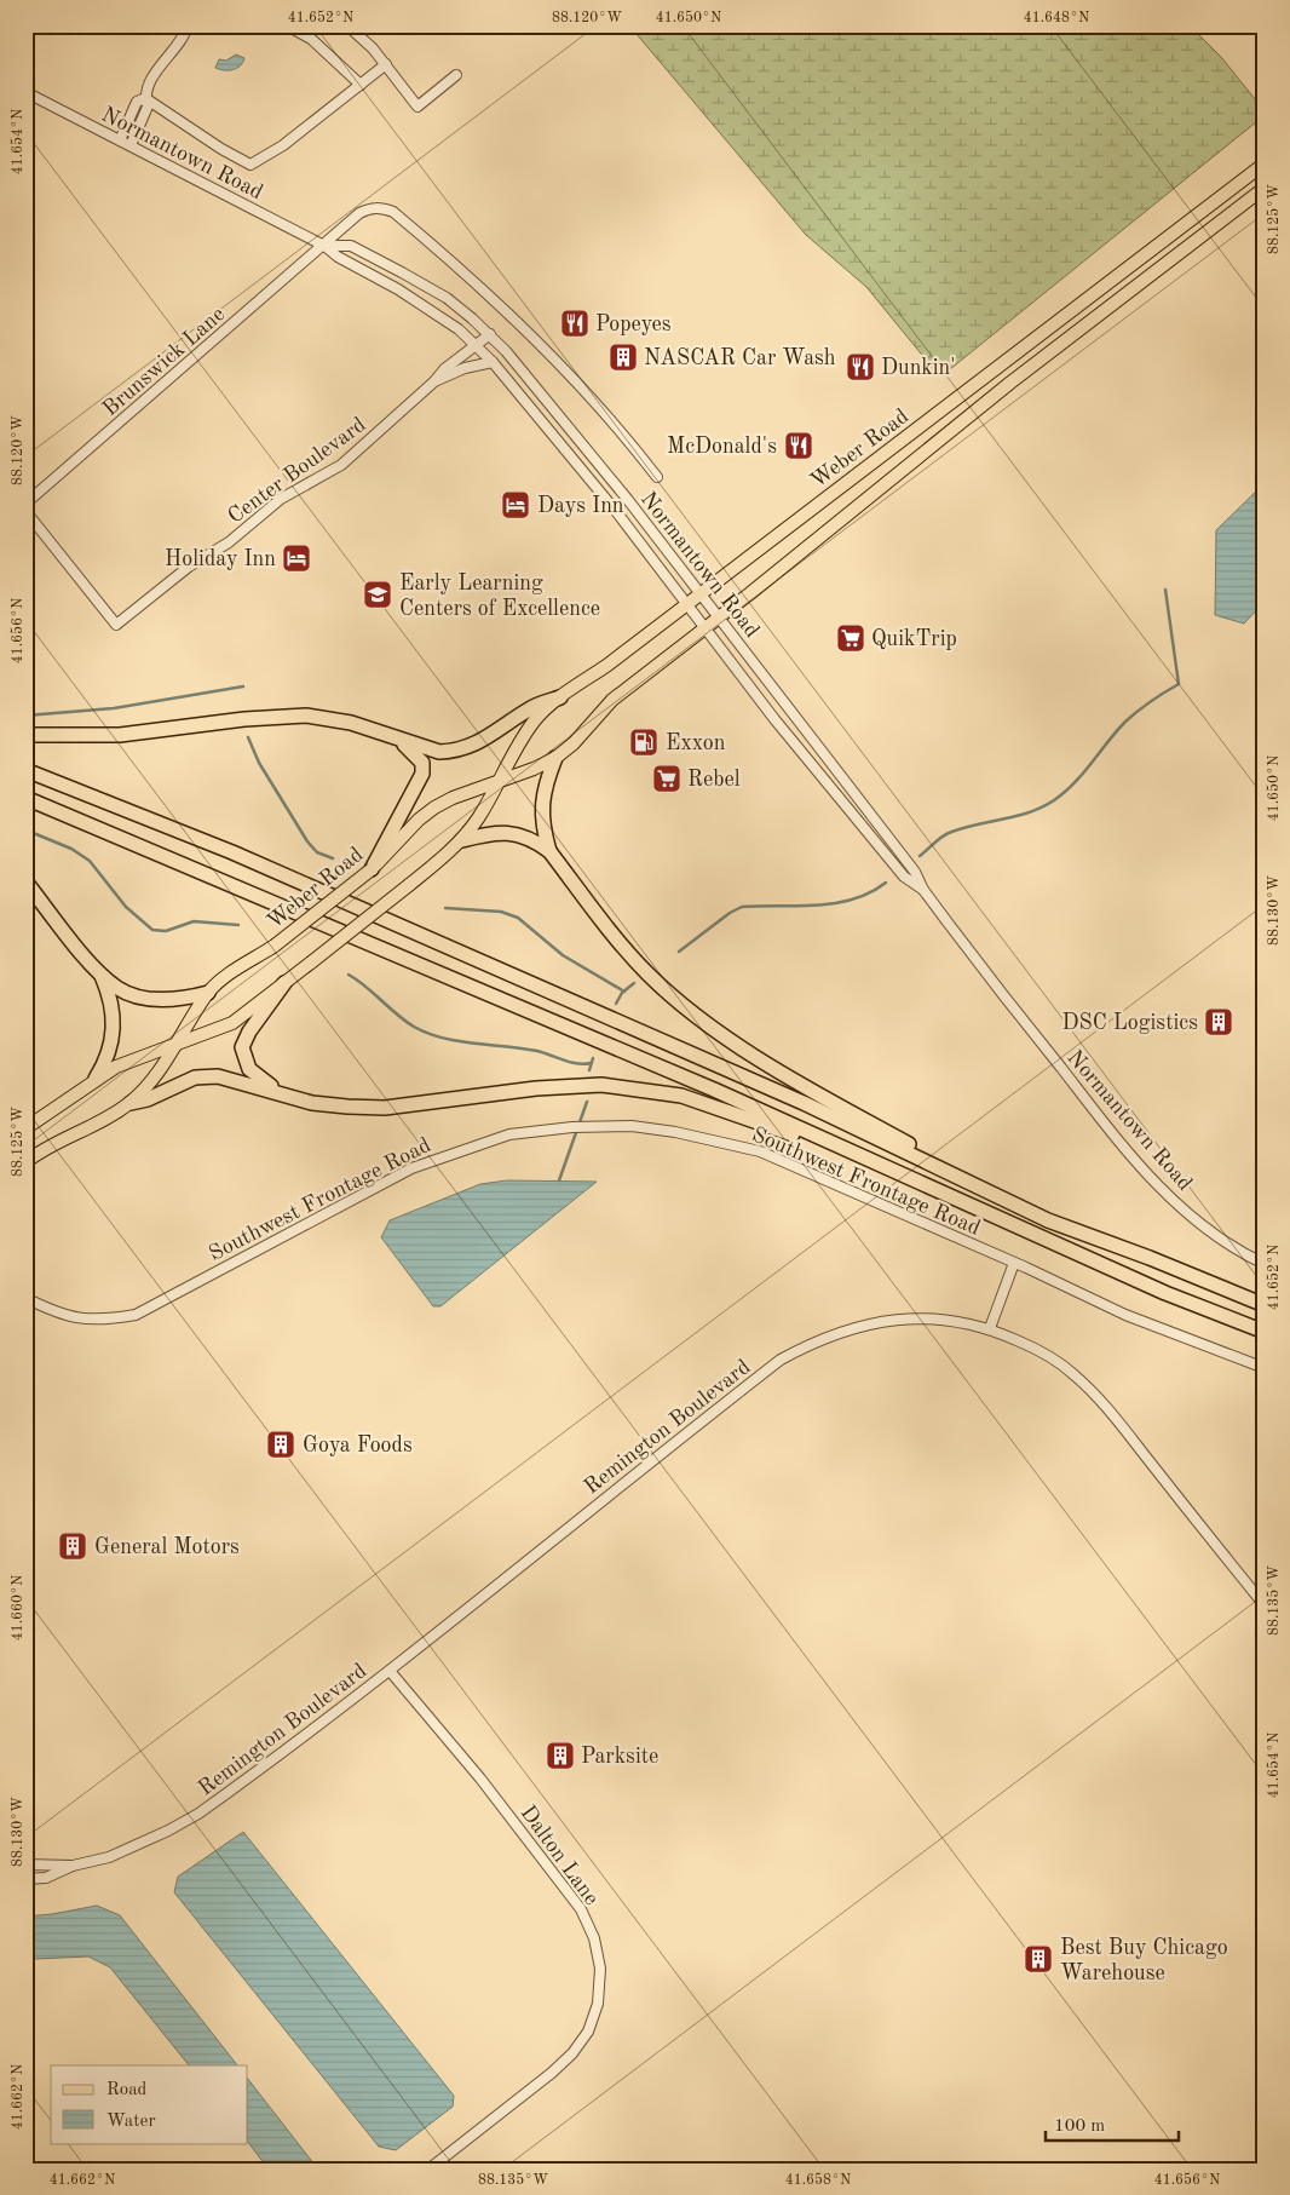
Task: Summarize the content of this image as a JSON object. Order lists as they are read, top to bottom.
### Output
{
  "streets": {
    "main road": ["Weber Road"],
    "street": [
      "Normantown Road",
      "Brunswick Lane",
      "Center Boulevard",
      "Southwest Frontage Road",
      "Remington Boulevard",
      "Dalton Lane"
    ]
  },
  "crossings": [
    ["Normantown Road", "Brunswick Lane"],
    ["Normantown Road", "Weber Road"],
    ["Normantown Road", "Center Boulevard"],
    ["Remington Boulevard", "Dalton Lane"]
  ],
  "places": {
    "restaurant": ["Popeyes", "Dunkin'", "McDonald's"],
    "building": [
      "NASCAR Car Wash",
      "DSC Logistics",
      "Goya Foods",
      "General Motors",
      "Parksite",
      "Best Buy Chicago Warehouse"
    ],
    "hotel": ["Days Inn", "Holiday Inn"],
    "school or university": ["Early Learning Centers of Excellence"],
    "supermarket": ["QuikTrip", "Rebel"],
    "fuel station": ["Exxon"]
  },
  "legend": ["Road", "Water"],
  "scale_bar": "100 m",
  "coordinates": [
    "41.652°N",
    "88.120°W",
    "41.650°N",
    "41.648°N",
    "41.654°N",
    "88.125°W",
    "41.656°N",
    "88.130°W",
    "88.135°W",
    "41.660°N",
    "41.662°N",
    "41.658°N"
  ]
}
